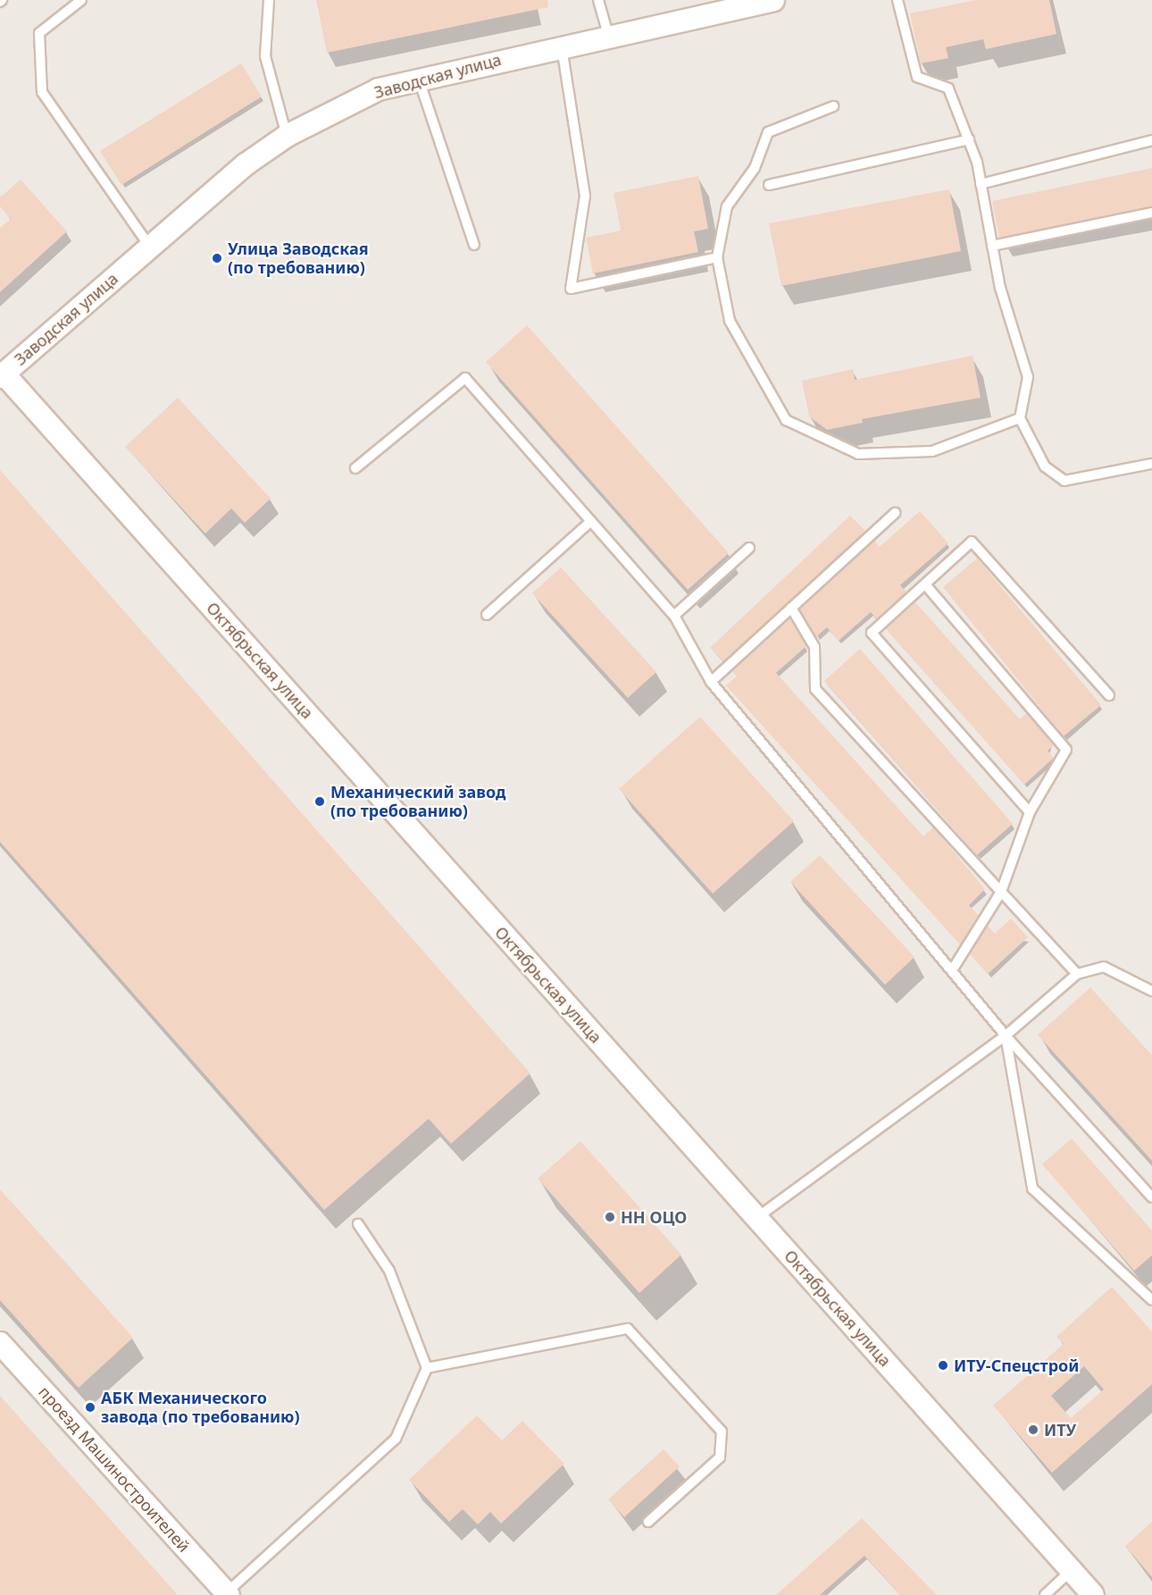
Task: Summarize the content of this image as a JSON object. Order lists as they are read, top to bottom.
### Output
{
  "streets": {
    "street": ["Заводская улица", "Октябрьская улица", "проезд Машиностроителей"]
  },
  "crossings": [
    ["Заводская улица", "Октябрьская улица"]
  ],
  "places": [
    "Улица Заводская (по требованию)",
    "Механический завод (по требованию)",
    "НН ОЦО",
    "ИТУ-Спецстрой",
    "АБК Механического завода (по требованию)",
    "ИТУ"
  ]
}
